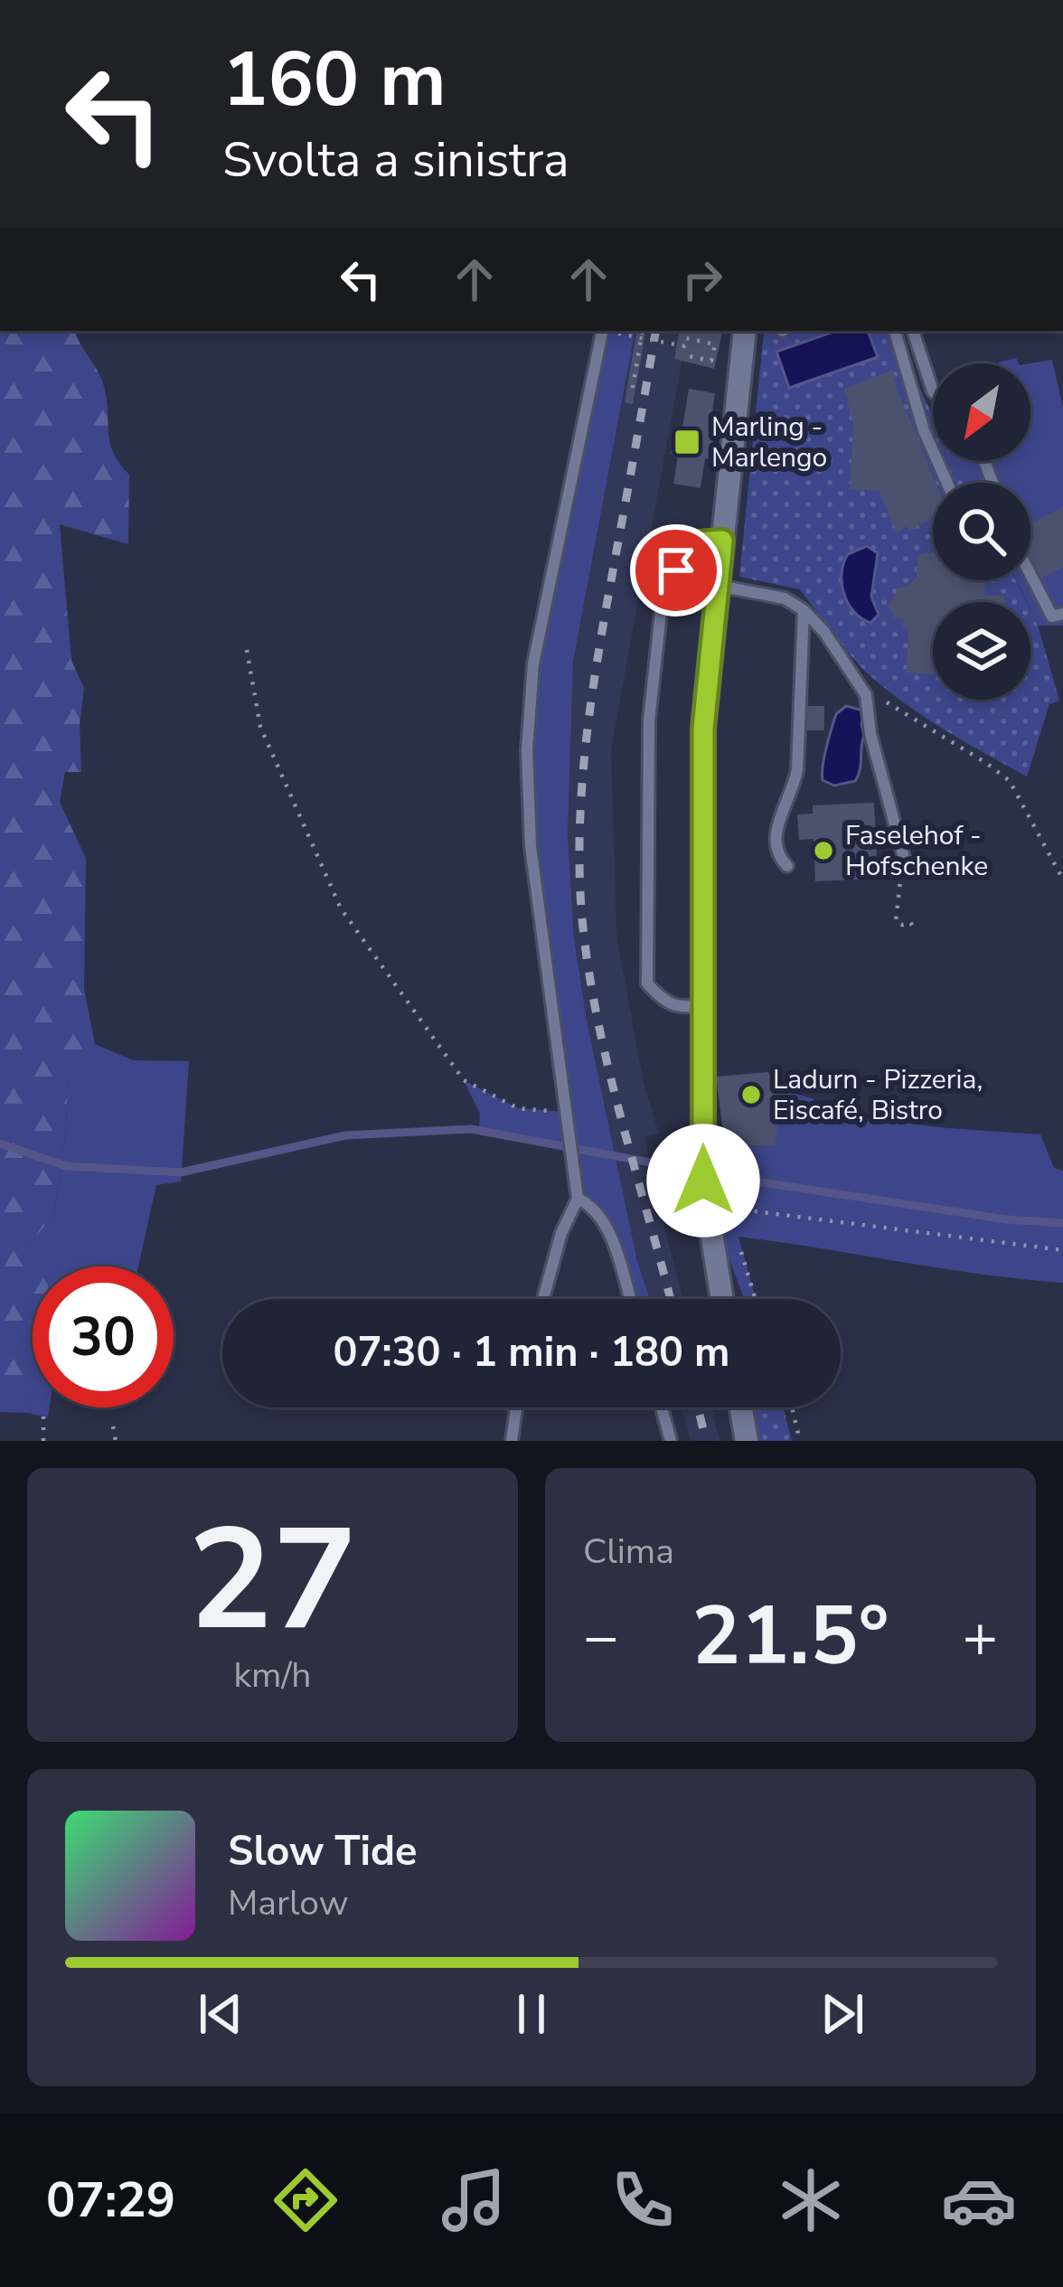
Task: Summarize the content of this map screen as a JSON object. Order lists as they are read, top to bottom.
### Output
{
  "places": {
    "transit": ["Marling - Marlengo"],
    "other": ["Faselehof - Hofschenke", "Ladurn - Pizzeria, Eiscafé, Bistro"]
  },
  "north": "bottom left",
  "page": {
    "turn": ["160 m", "Svolta a sinistra"],
    "limit": "30",
    "trip": "07:30 · 1 min · 180 m",
    "tile": [
      ["27", "km/h"],
      "Clima"
    ],
    "heat": ["−", "21.5°", "+"],
    "song": ["Slow Tide", "Marlow"],
    "tabs": "07:29"
  }
}
